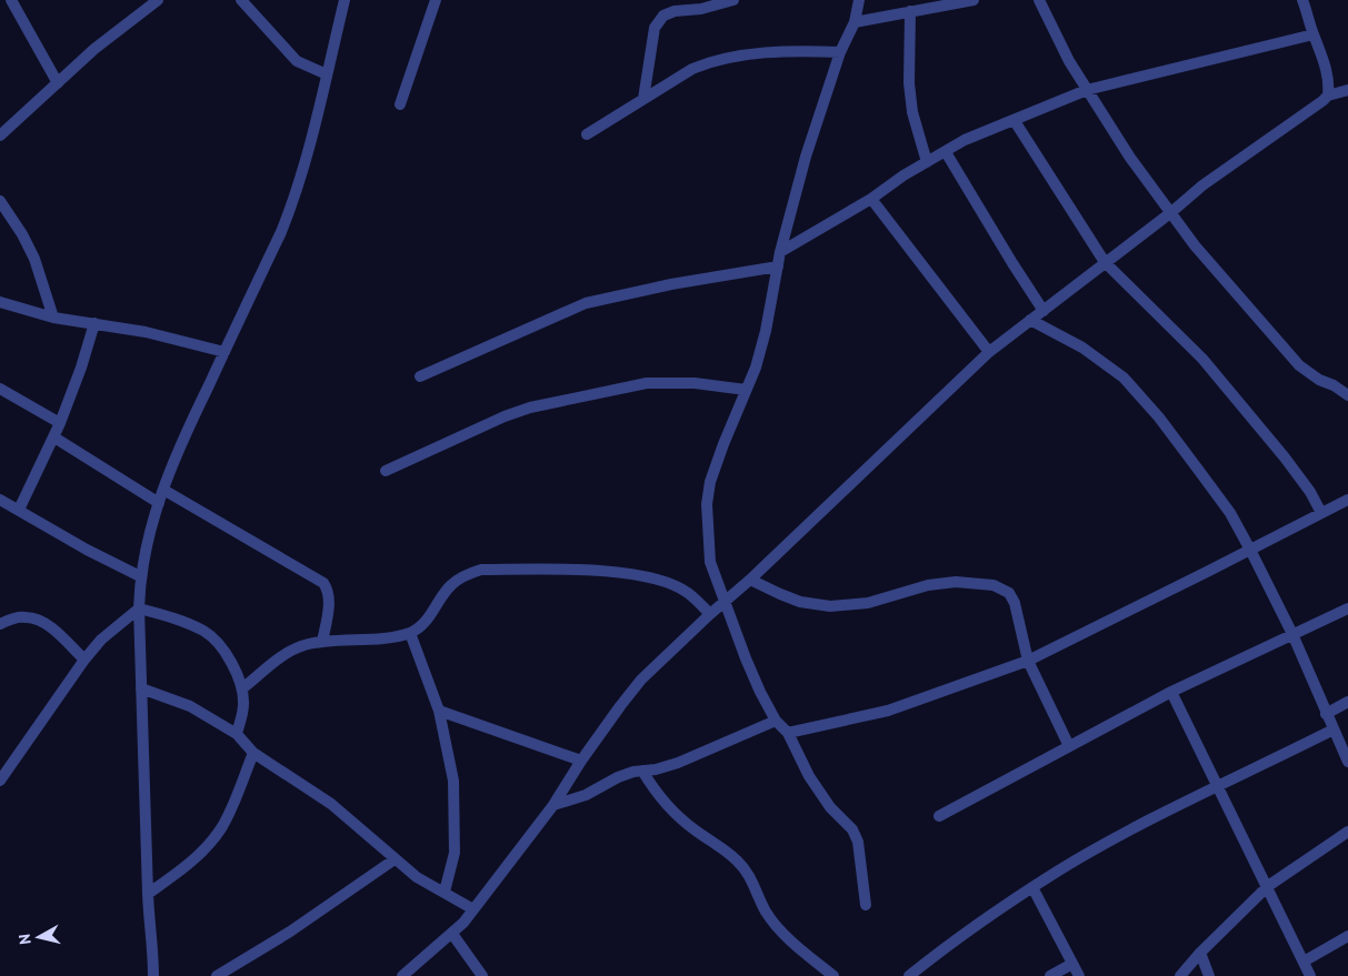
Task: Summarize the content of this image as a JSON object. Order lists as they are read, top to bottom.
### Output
{
  "north": "left"
}
